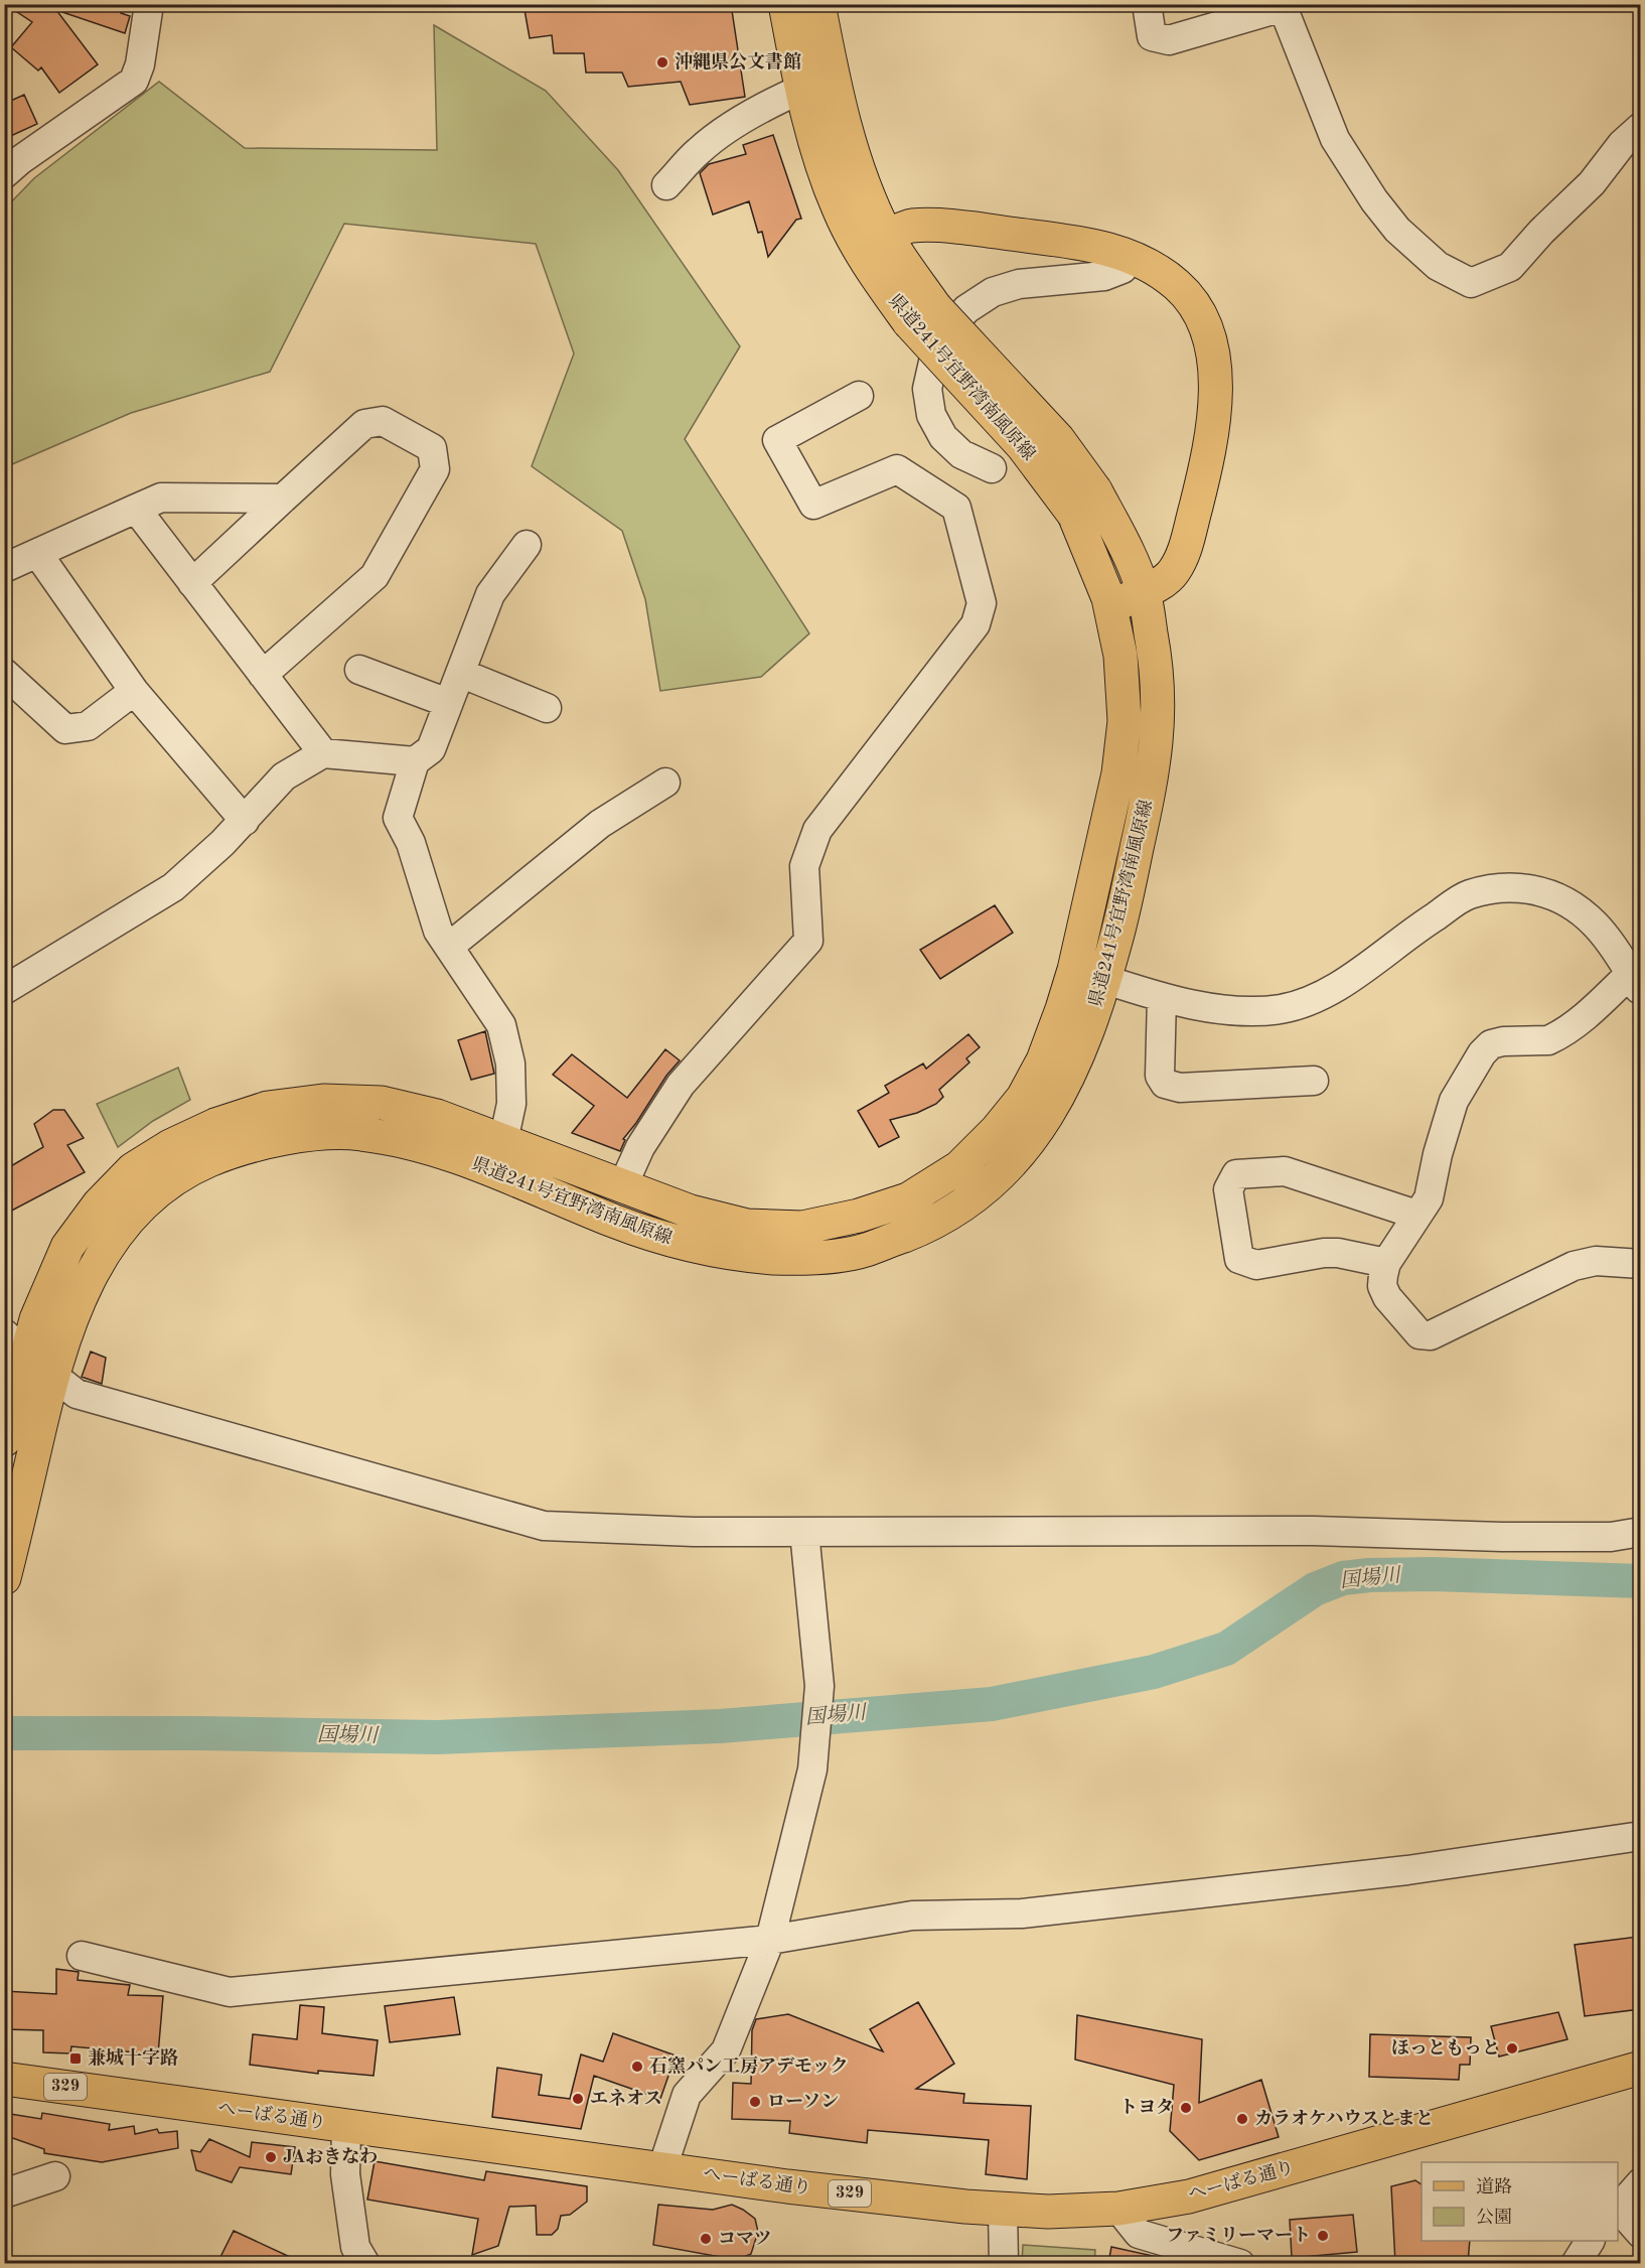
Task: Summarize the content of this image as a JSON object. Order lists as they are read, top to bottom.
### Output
{
  "streets": {
    "main road": ["県道241号宜野湾南風原線", "329", "へーばる通り"]
  },
  "water": ["国場川"],
  "places": {
    "other": [
      "沖縄県公文書館",
      "ほっともっと",
      "石窯パン工房アデモック",
      "エネオス",
      "ローソン",
      "トヨタ",
      "カラオケハウスとまと",
      "JAおきなわ",
      "ファミリーマート",
      "コマツ"
    ],
    "transit": ["兼城十字路"]
  },
  "legend": ["道路", "公園"]
}
